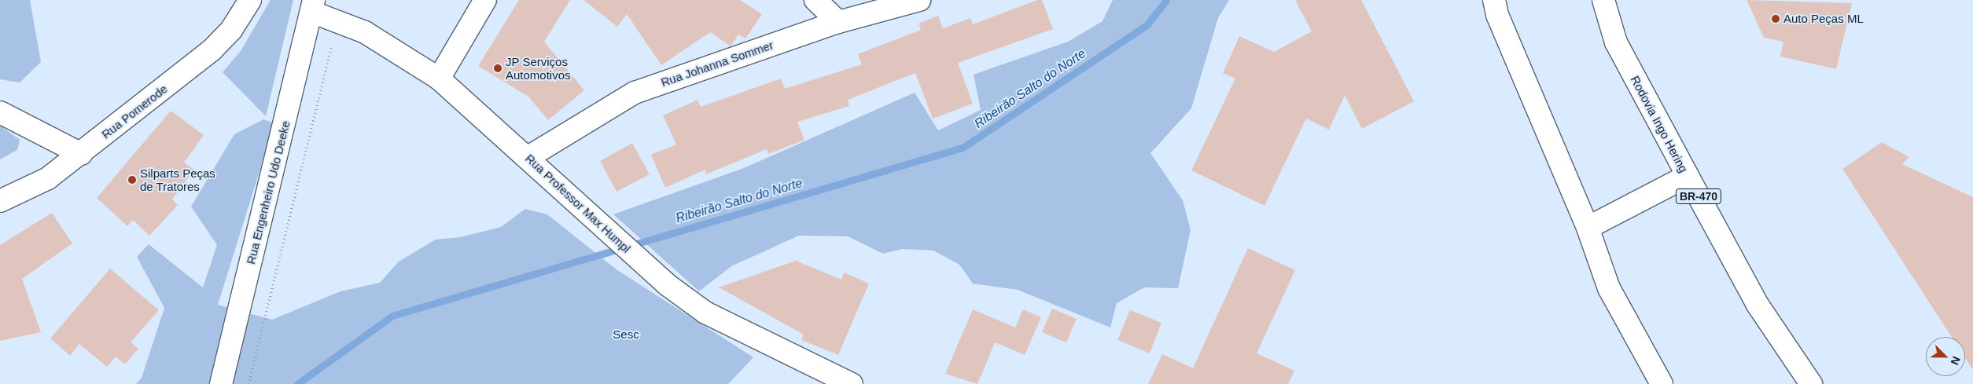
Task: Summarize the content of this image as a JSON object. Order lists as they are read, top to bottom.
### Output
{
  "streets": {
    "main road": [
      "Rua Johanna Sommer",
      "Rua Pomerode",
      "Rodovia Ingo Hering",
      "Rua Engenheiro Udo Deeke",
      "BR-470",
      "Rua Professor Max Humpl"
    ]
  },
  "crossings": [
    ["Rua Johanna Sommer", "Rua Professor Max Humpl"],
    ["Rua Engenheiro Udo Deeke", "Rua Professor Max Humpl"]
  ],
  "water": ["Ribeirão Salto do Norte"],
  "parks": ["Sesc"],
  "places": ["Auto Peças ML", "JP Serviços Automotivos", "Silparts Peças de Tratores"],
  "north": "bottom right"
}
